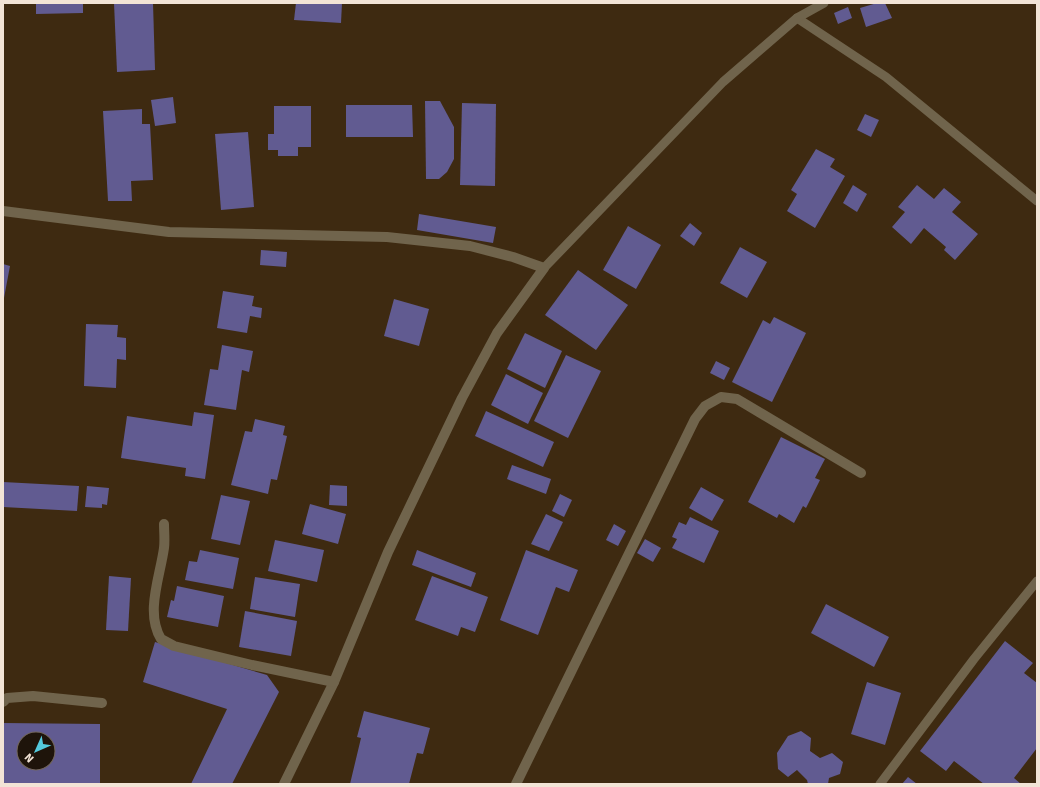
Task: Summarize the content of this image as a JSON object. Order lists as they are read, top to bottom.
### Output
{
  "north": "bottom left"
}
